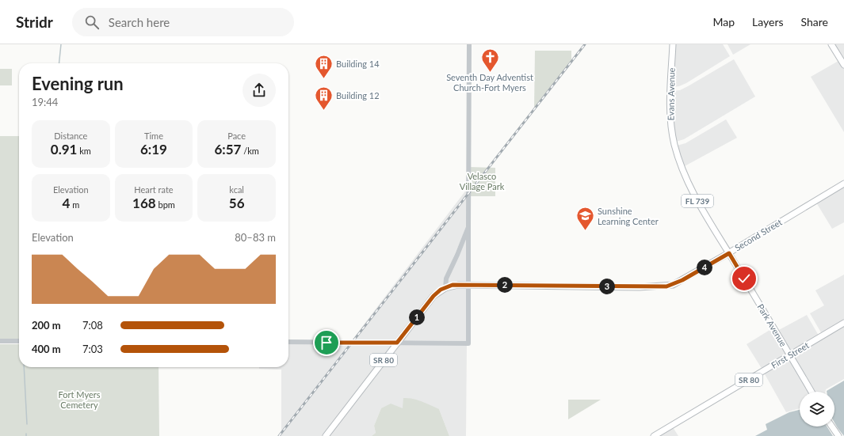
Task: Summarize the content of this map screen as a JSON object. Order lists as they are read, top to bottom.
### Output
{
  "streets": {
    "main road": [
      "Evans Avenue",
      "FL 739",
      "Second Street",
      "Park Avenue",
      "First Street",
      "SR 80"
    ]
  },
  "crossings": [
    ["Evans Avenue", "Park Avenue"],
    ["Second Street", "Park Avenue"],
    ["Second Street", "SR 80"],
    ["Park Avenue", "First Street"]
  ],
  "parks": ["Velasco Village Park", "Fort Myers Cemetery"],
  "places": {
    "church": ["Seventh Day Adventist Church-Fort Myers"],
    "building": ["Building 14", "Building 12"],
    "school or university": ["Sunshine Learning Center"]
  },
  "page": {
    "header": "Stridr",
    "search": "Search here",
    "nav": ["Map", "Layers", "Share"],
    "heading": ["Evening run", "19:44"],
    "stats": [
      ["Distance", "0.91 km"],
      ["Time", "6:19"],
      ["Pace", "6:57 /km"],
      ["Elevation", "4 m"],
      ["Heart rate", "168 bpm"],
      ["kcal", "56"]
    ],
    "chart": ["Elevation", "80–83 m"],
    "pins": [
      "4",
      "2",
      "3",
      "1"
    ],
    "list": [
      {
        "name": "200 m",
        "note": "7:08"
      },
      {
        "name": "400 m",
        "note": "7:03"
      }
    ]
  }
}
